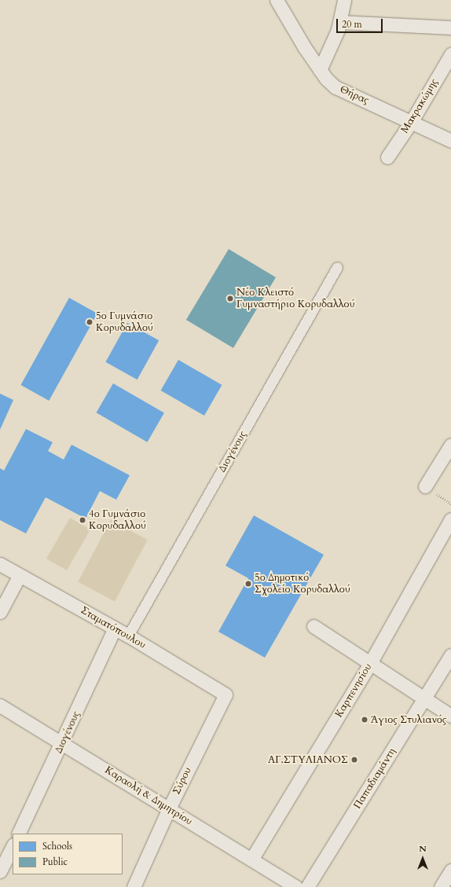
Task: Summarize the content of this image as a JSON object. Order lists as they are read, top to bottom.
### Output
{
  "streets": {
    "street": [
      "Θήρας",
      "Μακρακώμης",
      "Διογένους",
      "Σταματόπουλου",
      "Καρπενησίου",
      "Παπαδιαμάντη",
      "Σύρου",
      "Καραολή & Δημητρίου"
    ]
  },
  "crossings": [
    ["Θήρας", "Μακρακώμης"],
    ["Διογένους", "Σταματόπουλου"],
    ["Διογένους", "Καραολή & Δημητρίου"],
    ["Σταματόπουλου", "Σύρου"],
    ["Καρπενησίου", "Καραολή & Δημητρίου"],
    ["Σύρου", "Καραολή & Δημητρίου"]
  ],
  "places": [
    "Νέο Κλειστό Γυμναστήριο Κορυδαλλού",
    "5ο Γυμνάσιο Κορυδαλλού",
    "4ο Γυμνάσιο Κορυδαλλού",
    "5ο Δημοτικό Σχολείο Κορυδαλλού",
    "Άγιος Στυλιανός",
    "ΑΓ.ΣΤΥΛΙΑΝΟΣ"
  ],
  "legend": ["Schools", "Public"],
  "scale_bar": "20 m",
  "north": "top"
}
